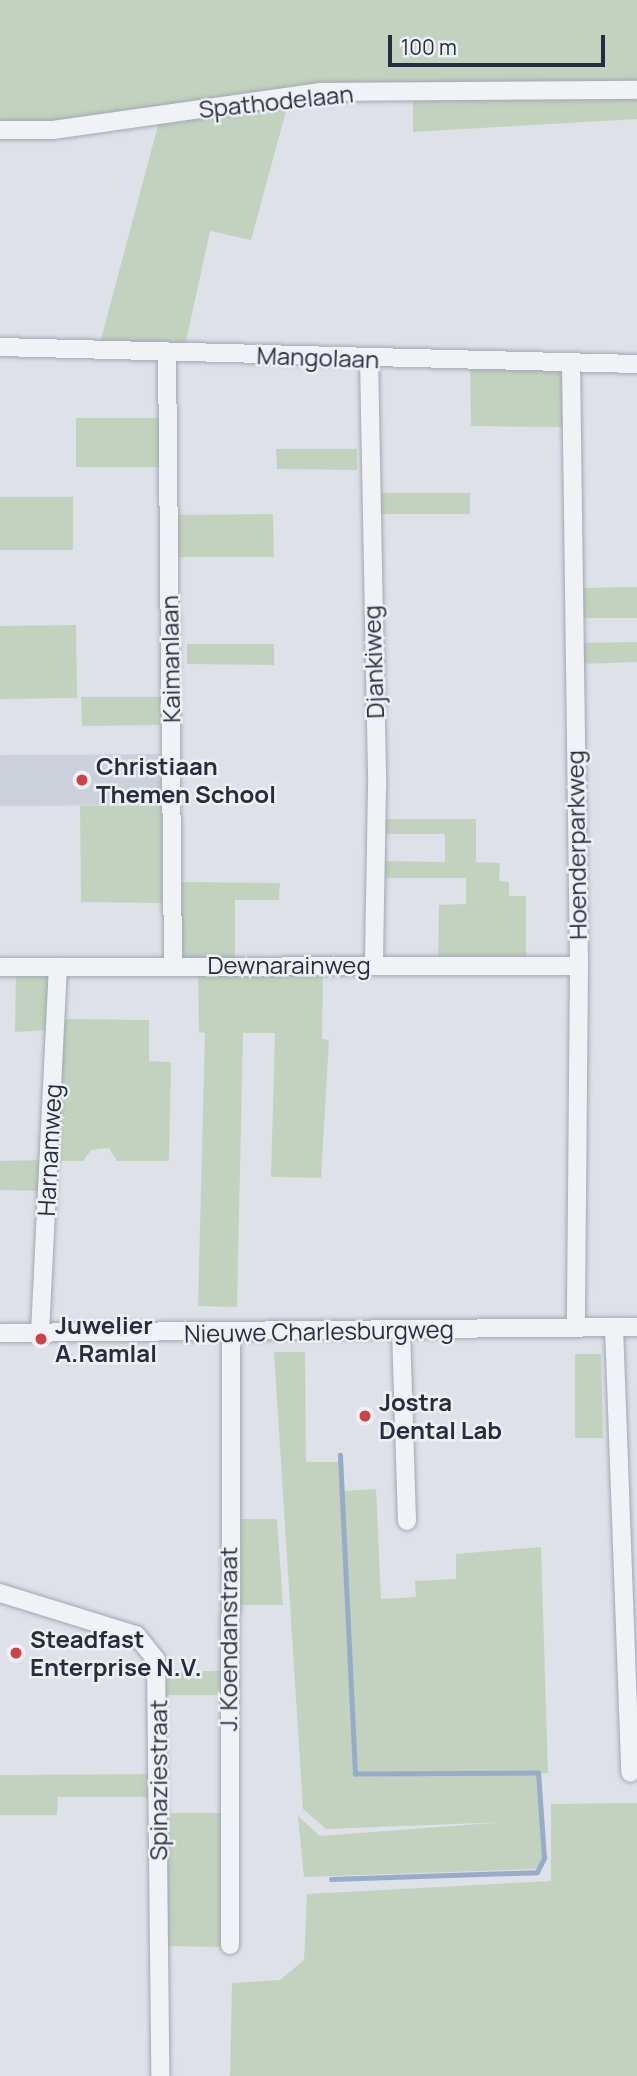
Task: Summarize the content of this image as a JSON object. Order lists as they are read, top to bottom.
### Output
{
  "streets": {
    "street": [
      "Spathodelaan",
      "Mangolaan",
      "Kaimanlaan",
      "Djankiweg",
      "Hoenderparkweg",
      "Dewnarainweg",
      "Harnamweg",
      "Nieuwe Charlesburgweg",
      "J. Koendanstraat",
      "Spinaziestraat"
    ]
  },
  "crossings": [
    ["Mangolaan", "Kaimanlaan"],
    ["Mangolaan", "Djankiweg"],
    ["Mangolaan", "Hoenderparkweg"],
    ["Kaimanlaan", "Dewnarainweg"],
    ["Djankiweg", "Dewnarainweg"],
    ["Hoenderparkweg", "Dewnarainweg"],
    ["Hoenderparkweg", "Nieuwe Charlesburgweg"],
    ["Dewnarainweg", "Harnamweg"],
    ["Harnamweg", "Nieuwe Charlesburgweg"],
    ["Nieuwe Charlesburgweg", "J. Koendanstraat"]
  ],
  "places": [
    "Christiaan Themen School",
    "Juwelier A.Ramlal",
    "Jostra Dental Lab",
    "Steadfast Enterprise N.V."
  ],
  "scale_bar": "100 m"
}
